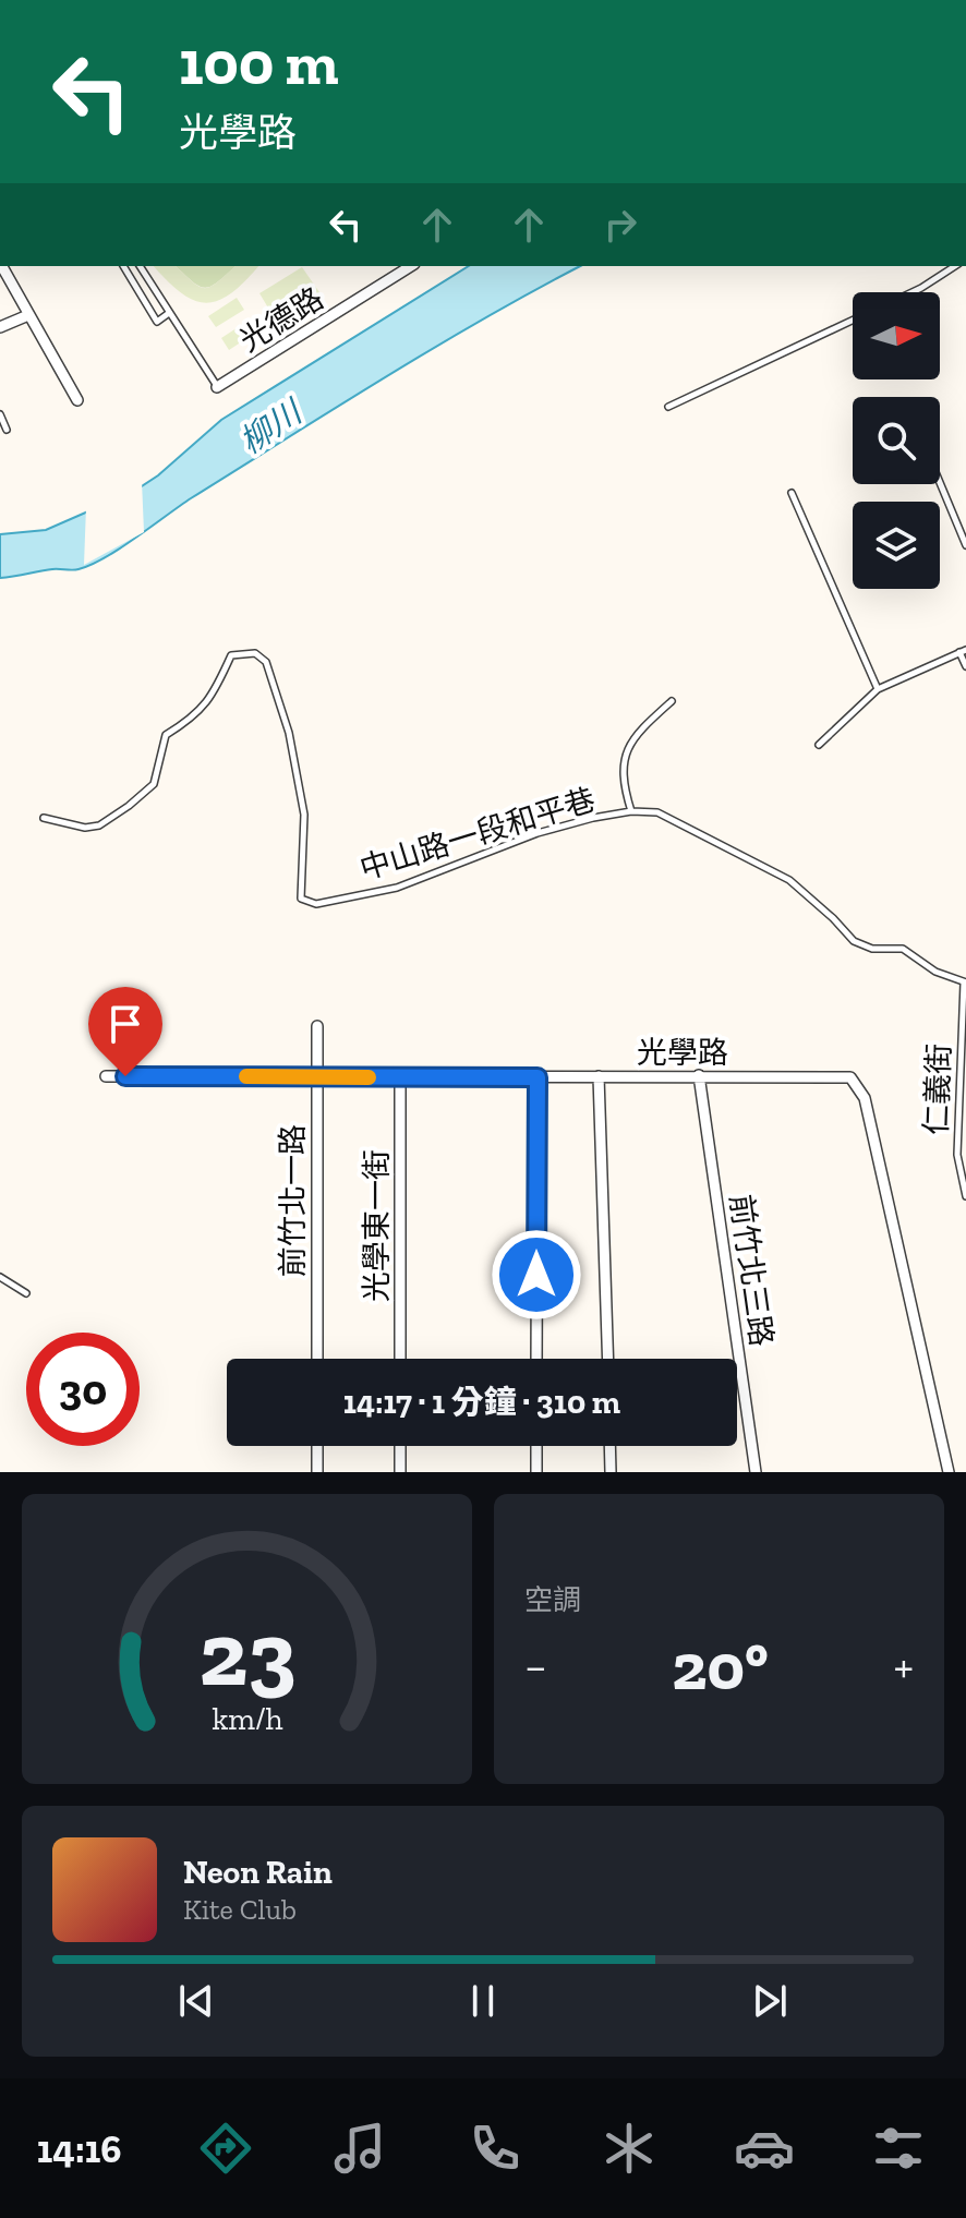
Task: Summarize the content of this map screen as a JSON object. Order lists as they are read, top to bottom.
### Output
{
  "streets": {
    "street": [
      "光德路",
      "光學路",
      "前竹北一路",
      "光學東一街",
      "前竹北三路"
    ],
    "lane": ["中山路一段和平巷", "仁義街"]
  },
  "crossings": [
    ["中山路一段和平巷", "仁義街"],
    ["光學路", "前竹北一路"],
    ["光學路", "光學東一街"],
    ["光學路", "前竹北三路"]
  ],
  "water": ["柳川"],
  "north": "right",
  "page": {
    "turn": ["100 m", "光學路"],
    "limit": "30",
    "trip": "14:17 · 1 分鐘 · 310 m",
    "tile": "空調",
    "heat": ["−", "20°", "+"],
    "song": ["Neon Rain", "Kite Club"],
    "tabs": "14:16",
    "gauge": ["23", "km/h"]
  }
}
